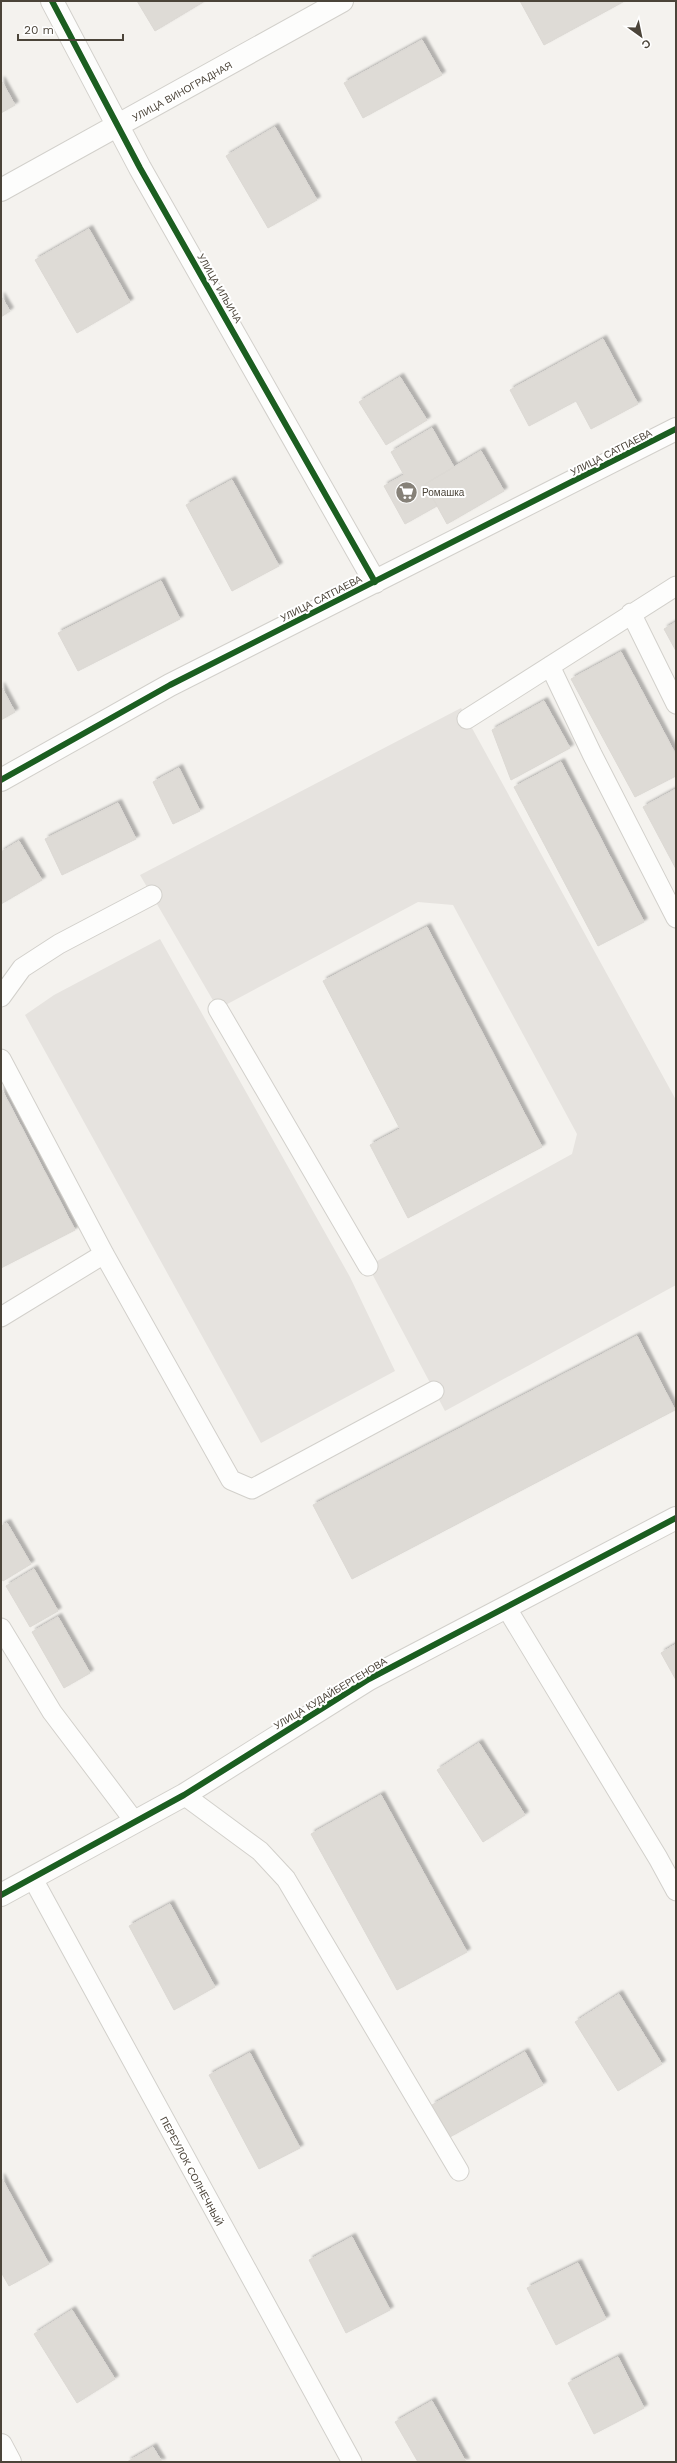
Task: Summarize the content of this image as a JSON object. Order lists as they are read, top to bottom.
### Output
{
  "streets": {
    "street": [
      "УЛИЦА ВИНОГРАДНАЯ",
      "УЛИЦА ИЛЬИЧА",
      "УЛИЦА САТПАЕВА",
      "УЛИЦА КУДАЙБЕРГЕНОВА"
    ],
    "lane": ["ПЕРЕУЛОК СОЛНЕЧНЫЙ"]
  },
  "crossings": [
    ["УЛИЦА ВИНОГРАДНАЯ", "УЛИЦА ИЛЬИЧА"],
    ["УЛИЦА ИЛЬИЧА", "УЛИЦА САТПАЕВА"],
    ["УЛИЦА КУДАЙБЕРГЕНОВА", "ПЕРЕУЛОК СОЛНЕЧНЫЙ"]
  ],
  "places": {
    "supermarket": ["Ромашка"]
  },
  "scale_bar": "20 m",
  "north": "bottom right"
}
